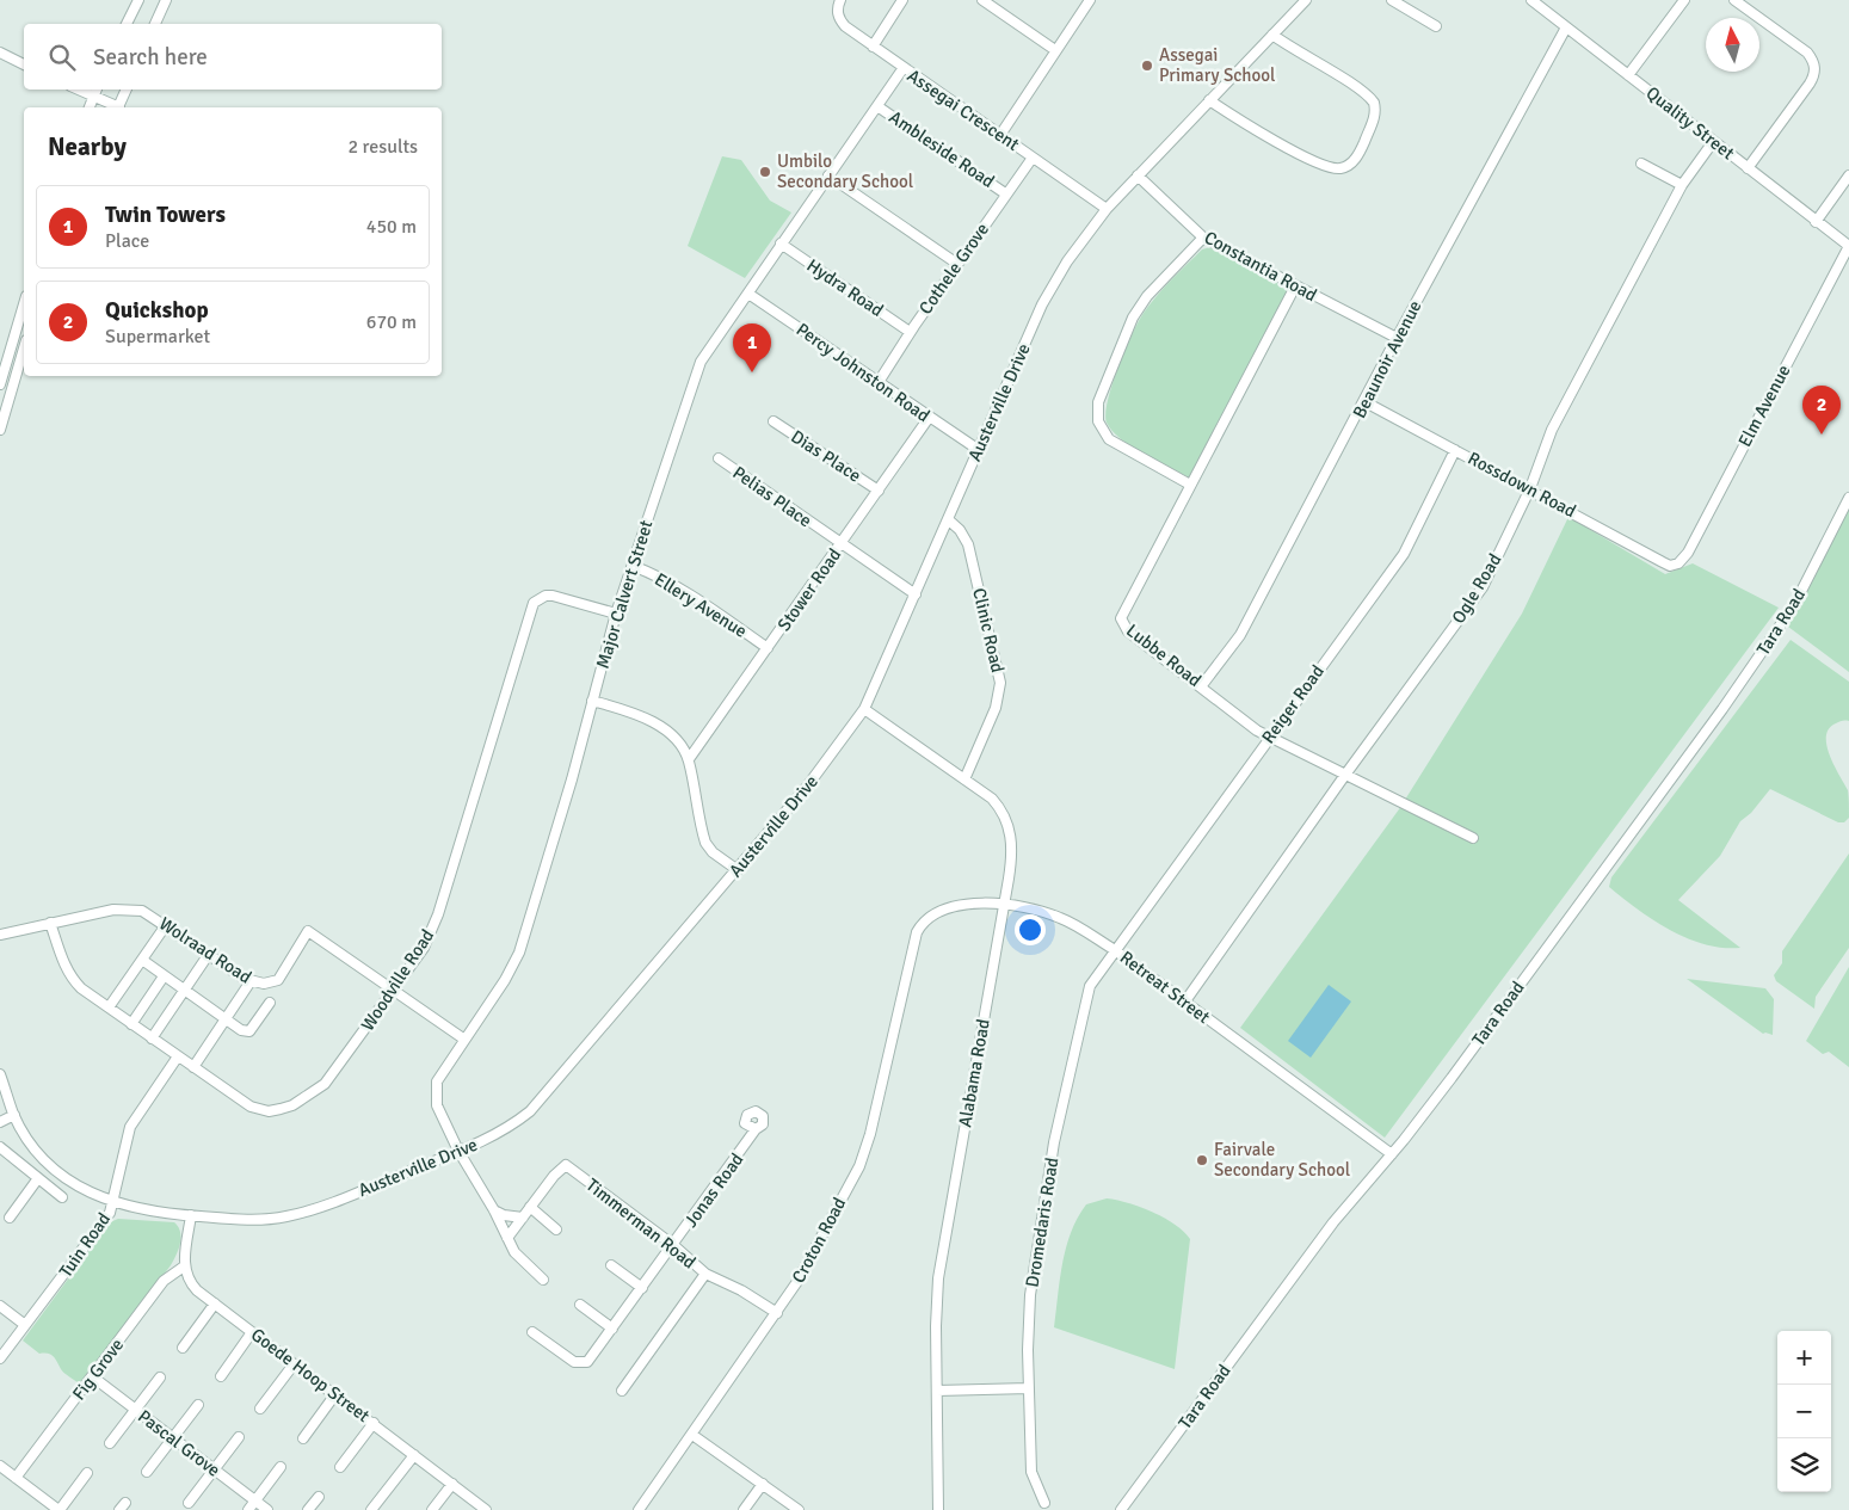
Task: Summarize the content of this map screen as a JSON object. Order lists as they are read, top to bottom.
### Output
{
  "streets": {
    "street": [
      "Assegai Crescent",
      "Quality Street",
      "Ambleside Road",
      "Constantia Road",
      "Cothele Grove",
      "Hydra Road",
      "Beaunoir Avenue",
      "Percy Johnston Road",
      "Austerville Drive",
      "Elm Avenue",
      "Dias Place",
      "Rossdown Road",
      "Pelias Place",
      "Ogle Road",
      "Stower Road",
      "Major Calvert Street",
      "Ellery Avenue",
      "Tara Road",
      "Clinic Road",
      "Lubbe Road",
      "Reiger Road",
      "Wolraad Road",
      "Woodville Road",
      "Retreat Street",
      "Alabama Road",
      "Jonas Road",
      "Dromedaris Road",
      "Timmerman Road",
      "Croton Road",
      "Tuin Road",
      "Fig Grove",
      "Goede Hoop Street",
      "Pascal Grove"
    ]
  },
  "crossings": [
    ["Assegai Crescent", "Cothele Grove"],
    ["Assegai Crescent", "Austerville Drive"],
    ["Assegai Crescent", "Major Calvert Street"],
    ["Quality Street", "Beaunoir Avenue"],
    ["Quality Street", "Elm Avenue"],
    ["Quality Street", "Ogle Road"],
    ["Ambleside Road", "Cothele Grove"],
    ["Ambleside Road", "Major Calvert Street"],
    ["Constantia Road", "Beaunoir Avenue"],
    ["Constantia Road", "Austerville Drive"],
    ["Constantia Road", "Lubbe Road"],
    ["Cothele Grove", "Hydra Road"],
    ["Cothele Grove", "Percy Johnston Road"],
    ["Hydra Road", "Major Calvert Street"],
    ["Beaunoir Avenue", "Rossdown Road"],
    ["Beaunoir Avenue", "Lubbe Road"],
    ["Percy Johnston Road", "Austerville Drive"],
    ["Percy Johnston Road", "Stower Road"],
    ["Percy Johnston Road", "Major Calvert Street"],
    ["Austerville Drive", "Pelias Place"],
    ["Austerville Drive", "Major Calvert Street"],
    ["Austerville Drive", "Clinic Road"],
    ["Austerville Drive", "Alabama Road"],
    ["Austerville Drive", "Tuin Road"],
    ["Elm Avenue", "Rossdown Road"],
    ["Dias Place", "Stower Road"],
    ["Rossdown Road", "Ogle Road"],
    ["Rossdown Road", "Reiger Road"],
    ["Pelias Place", "Stower Road"],
    ["Ogle Road", "Lubbe Road"],
    ["Ogle Road", "Retreat Street"],
    ["Stower Road", "Ellery Avenue"],
    ["Major Calvert Street", "Ellery Avenue"],
    ["Major Calvert Street", "Wolraad Road"],
    ["Major Calvert Street", "Woodville Road"],
    ["Major Calvert Street", "Timmerman Road"],
    ["Tara Road", "Retreat Street"],
    ["Clinic Road", "Alabama Road"],
    ["Lubbe Road", "Reiger Road"],
    ["Reiger Road", "Retreat Street"],
    ["Reiger Road", "Dromedaris Road"],
    ["Wolraad Road", "Woodville Road"],
    ["Woodville Road", "Tuin Road"],
    ["Retreat Street", "Alabama Road"],
    ["Retreat Street", "Dromedaris Road"],
    ["Retreat Street", "Croton Road"],
    ["Jonas Road", "Timmerman Road"],
    ["Timmerman Road", "Croton Road"],
    ["Fig Grove", "Goede Hoop Street"],
    ["Fig Grove", "Pascal Grove"]
  ],
  "places": ["Assegai Primary School", "Umbilo Secondary School", "Fairvale Secondary School"],
  "north": "top",
  "page": {
    "search": "Search here",
    "heading": ["Nearby", "2 results"],
    "list": [
      {
        "mark": "1",
        "name": "Twin Towers",
        "note": "Place",
        "value": "450 m"
      },
      {
        "mark": "2",
        "name": "Quickshop",
        "note": "Supermarket",
        "value": "670 m"
      }
    ],
    "pins": ["1", "2"],
    "map_buttons": ["+", "−"]
  }
}
